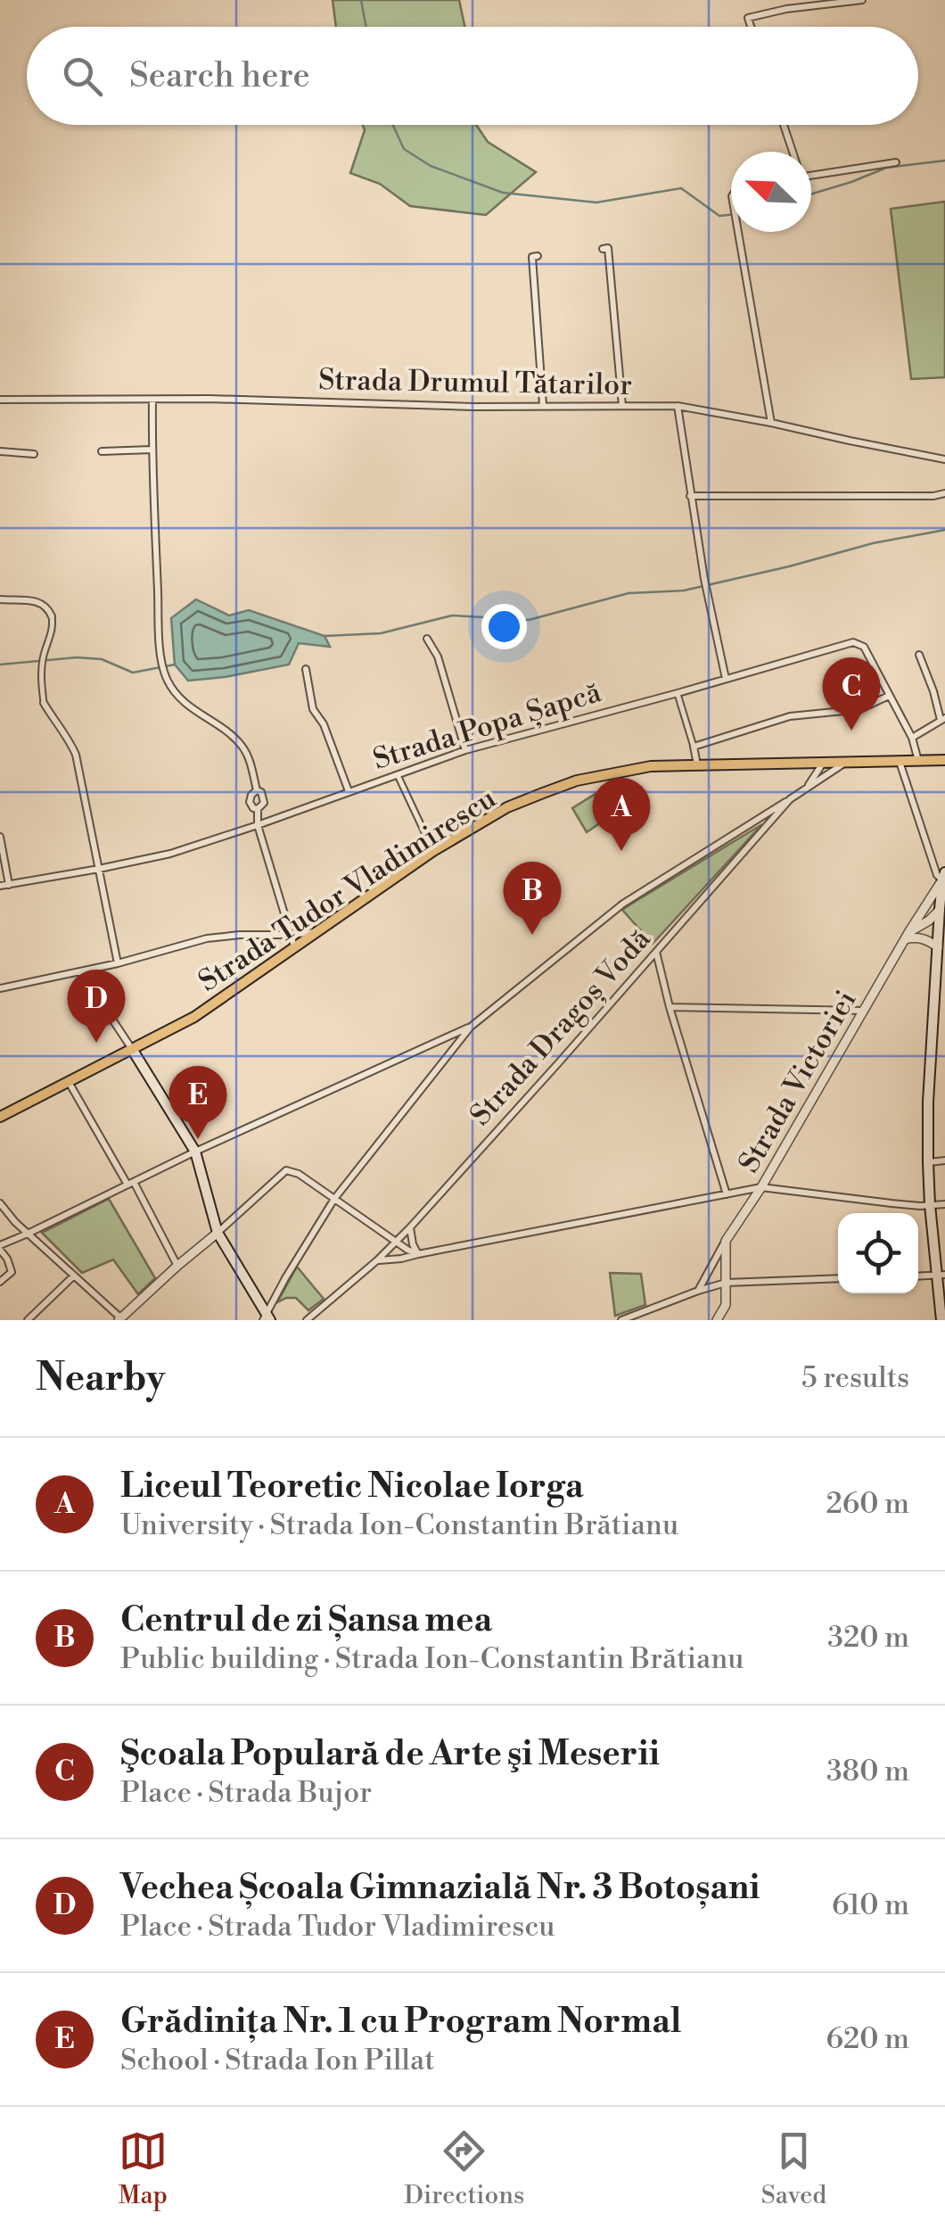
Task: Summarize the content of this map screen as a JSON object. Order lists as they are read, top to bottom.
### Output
{
  "streets": {
    "main road": ["Strada Tudor Vladimirescu"],
    "street": [
      "Strada Drumul Tătarilor",
      "Strada Popa Șapcă",
      "Strada Dragoș Vodă",
      "Strada Victoriei"
    ]
  },
  "crossings": [
    ["Strada Popa Șapcă", "Strada Tudor Vladimirescu"],
    ["Strada Tudor Vladimirescu", "Strada Dragoș Vodă"]
  ],
  "north": "top left",
  "page": {
    "search": "Search here",
    "pins": [
      "C",
      "A",
      "B",
      "D",
      "E"
    ],
    "heading": ["Nearby", "5 results"],
    "list": [
      {
        "mark": "A",
        "name": "Liceul Teoretic Nicolae Iorga",
        "note": "University · Strada Ion-Constantin Brătianu",
        "value": "260 m"
      },
      {
        "mark": "B",
        "name": "Centrul de zi Șansa mea",
        "note": "Public building · Strada Ion-Constantin Brătianu",
        "value": "320 m"
      },
      {
        "mark": "C",
        "name": "Şcoala Populară de Arte şi Meserii",
        "note": "Place · Strada Bujor",
        "value": "380 m"
      },
      {
        "mark": "D",
        "name": "Vechea Școala Gimnazială Nr. 3 Botoșani",
        "note": "Place · Strada Tudor Vladimirescu",
        "value": "610 m"
      },
      {
        "mark": "E",
        "name": "Grădinița Nr. 1 cu Program Normal",
        "note": "School · Strada Ion Pillat",
        "value": "620 m"
      }
    ],
    "nav": ["Map", "Directions", "Saved"]
  }
}
